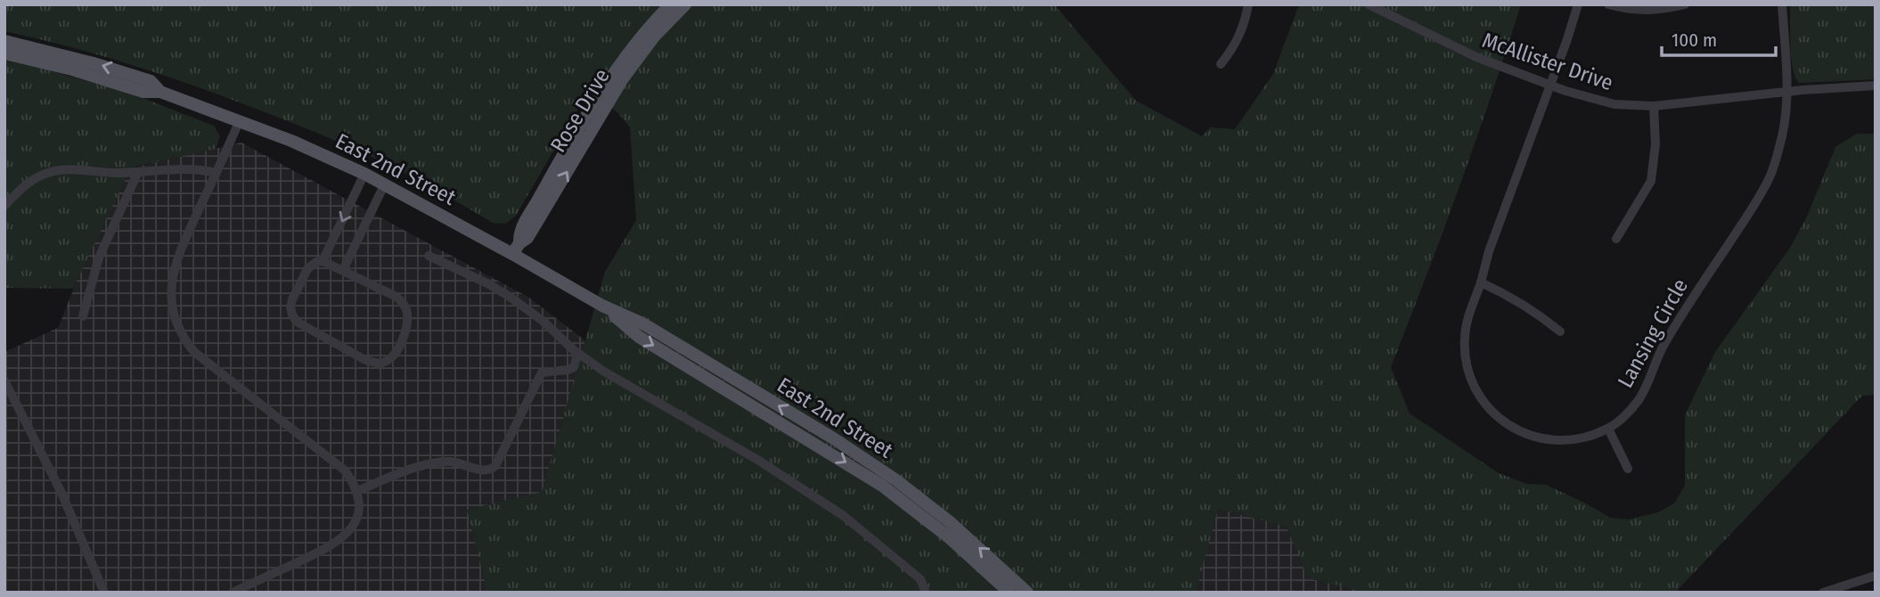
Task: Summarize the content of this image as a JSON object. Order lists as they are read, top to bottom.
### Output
{
  "streets": {
    "main road": ["Rose Drive", "East 2nd Street"],
    "street": ["McAllister Drive", "Lansing Circle"]
  },
  "crossings": [
    ["McAllister Drive", "Lansing Circle"],
    ["Rose Drive", "East 2nd Street"]
  ],
  "scale_bar": "100 m"
}
